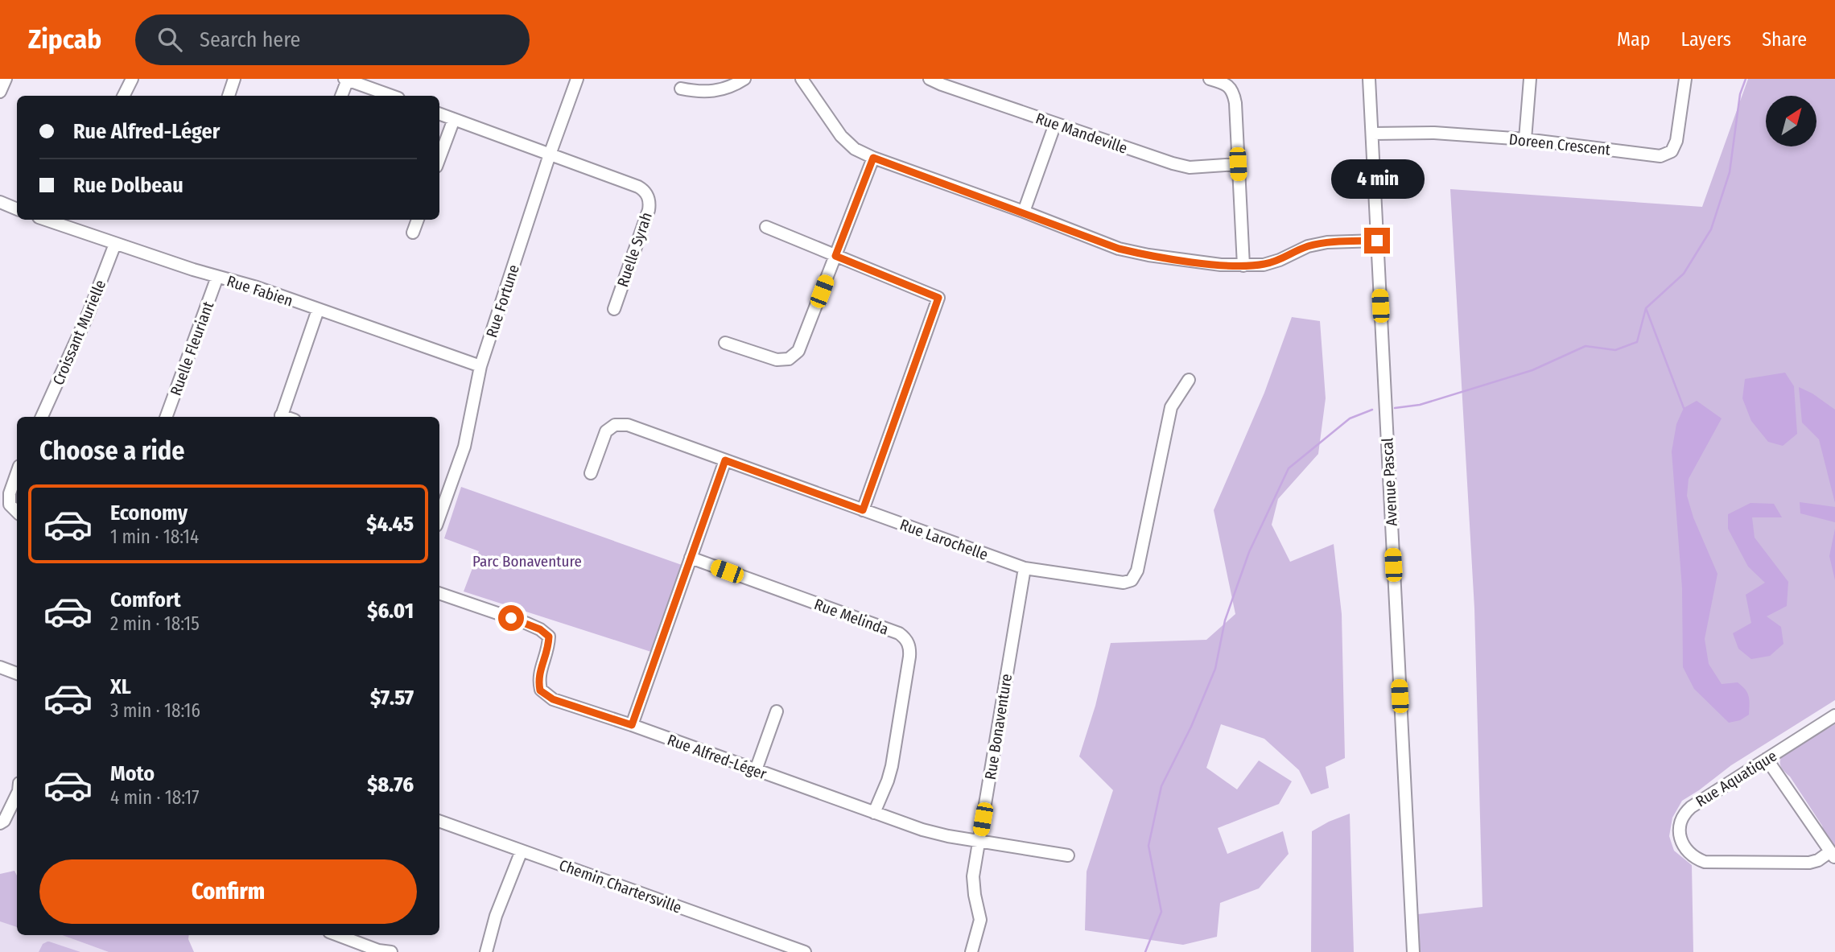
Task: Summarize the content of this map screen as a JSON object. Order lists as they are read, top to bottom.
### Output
{
  "streets": {
    "street": [
      "Rue Mandeville",
      "Doreen Crescent",
      "Ruelle Syrah",
      "Rue Fabien",
      "Rue Fortune",
      "Croissant Murielle",
      "Ruelle Fleuriant",
      "Avenue Pascal",
      "Rue Larochelle",
      "Rue Melinda",
      "Rue Bonaventure",
      "Rue Alfred-Léger",
      "Rue Aquatique",
      "Chemin Chartersville"
    ]
  },
  "crossings": [
    ["Doreen Crescent", "Avenue Pascal"],
    ["Ruelle Syrah", "Rue Fortune"],
    ["Rue Fabien", "Rue Fortune"],
    ["Rue Fabien", "Croissant Murielle"],
    ["Rue Fabien", "Ruelle Fleuriant"],
    ["Rue Larochelle", "Rue Bonaventure"],
    ["Rue Melinda", "Rue Alfred-Léger"],
    ["Rue Bonaventure", "Rue Alfred-Léger"]
  ],
  "parks": ["Parc Bonaventure"],
  "north": "top right",
  "page": {
    "header": "Zipcab",
    "search": "Search here",
    "nav": ["Map", "Layers", "Share"],
    "banner": ["Rue Alfred-Léger", "Rue Dolbeau"],
    "bubble": "4 min",
    "heading": "Choose a ride",
    "list": [
      {
        "name": "Economy",
        "note": "1 min · 18:14",
        "value": "$4.45"
      },
      {
        "name": "Comfort",
        "note": "2 min · 18:15",
        "value": "$6.01"
      },
      {
        "name": "XL",
        "note": "3 min · 18:16",
        "value": "$7.57"
      },
      {
        "name": "Moto",
        "note": "4 min · 18:17",
        "value": "$8.76"
      }
    ],
    "buttons": "Confirm"
  }
}
